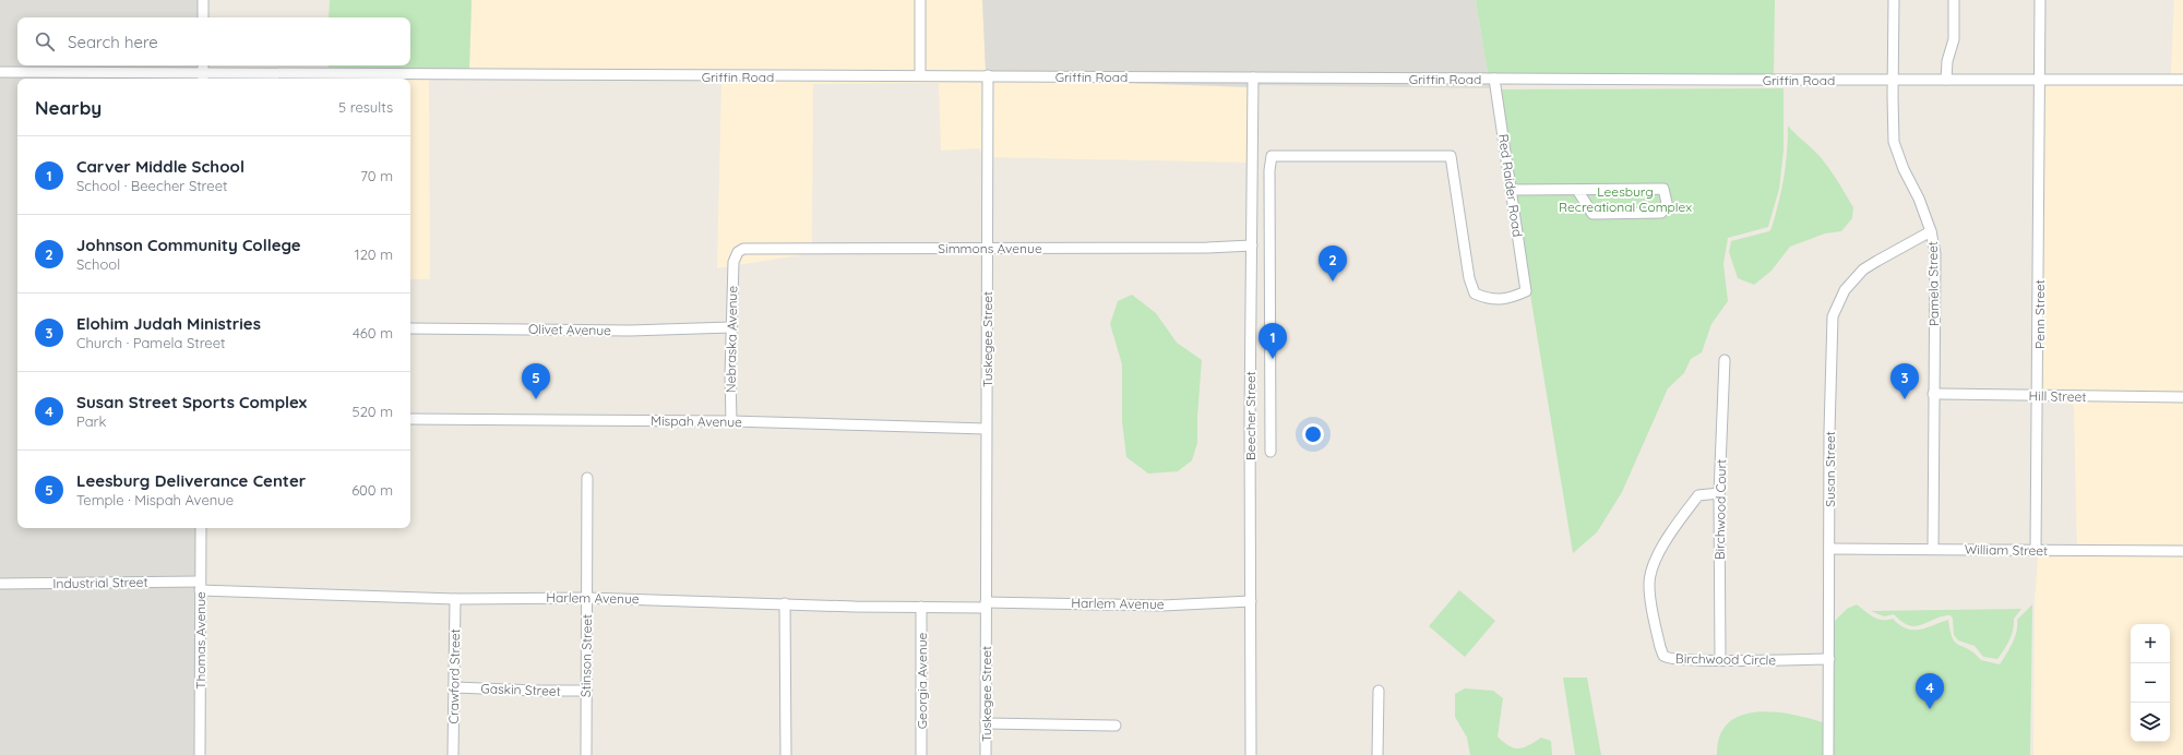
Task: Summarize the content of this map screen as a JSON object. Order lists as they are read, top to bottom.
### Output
{
  "streets": {
    "street": [
      "Griffin Road",
      "Red Raider Road",
      "Simmons Avenue",
      "Pamela Street",
      "Penn Street",
      "Olivet Avenue",
      "Nebraska Avenue",
      "Tuskegee Street",
      "Hill Street",
      "Beecher Street",
      "Mispah Avenue",
      "Susan Street",
      "Birchwood Court",
      "William Street",
      "Industrial Street",
      "Harlem Avenue",
      "Thomas Avenue",
      "Stinson Street",
      "Birchwood Circle",
      "Crawford Street",
      "Georgia Avenue",
      "Gaskin Street"
    ]
  },
  "crossings": [
    ["Griffin Road", "Red Raider Road"],
    ["Griffin Road", "Pamela Street"],
    ["Griffin Road", "Penn Street"],
    ["Griffin Road", "Tuskegee Street"],
    ["Griffin Road", "Beecher Street"],
    ["Simmons Avenue", "Nebraska Avenue"],
    ["Simmons Avenue", "Tuskegee Street"],
    ["Simmons Avenue", "Beecher Street"],
    ["Pamela Street", "Hill Street"],
    ["Pamela Street", "Susan Street"],
    ["Pamela Street", "William Street"],
    ["Penn Street", "Hill Street"],
    ["Penn Street", "William Street"],
    ["Olivet Avenue", "Nebraska Avenue"],
    ["Nebraska Avenue", "Mispah Avenue"],
    ["Tuskegee Street", "Mispah Avenue"],
    ["Tuskegee Street", "Harlem Avenue"],
    ["Beecher Street", "Harlem Avenue"],
    ["Susan Street", "William Street"],
    ["Susan Street", "Birchwood Circle"],
    ["Birchwood Court", "Birchwood Circle"],
    ["Industrial Street", "Harlem Avenue"],
    ["Industrial Street", "Thomas Avenue"],
    ["Harlem Avenue", "Thomas Avenue"],
    ["Harlem Avenue", "Stinson Street"],
    ["Harlem Avenue", "Crawford Street"],
    ["Harlem Avenue", "Georgia Avenue"],
    ["Stinson Street", "Gaskin Street"],
    ["Crawford Street", "Gaskin Street"]
  ],
  "parks": ["Leesburg Recreational Complex"],
  "page": {
    "search": "Search here",
    "heading": ["Nearby", "5 results"],
    "list": [
      {
        "mark": "1",
        "name": "Carver Middle School",
        "note": "School · Beecher Street",
        "value": "70 m"
      },
      {
        "mark": "2",
        "name": "Johnson Community College",
        "note": "School",
        "value": "120 m"
      },
      {
        "mark": "3",
        "name": "Elohim Judah Ministries",
        "note": "Church · Pamela Street",
        "value": "460 m"
      },
      {
        "mark": "4",
        "name": "Susan Street Sports Complex",
        "note": "Park",
        "value": "520 m"
      },
      {
        "mark": "5",
        "name": "Leesburg Deliverance Center",
        "note": "Temple · Mispah Avenue",
        "value": "600 m"
      }
    ],
    "pins": [
      "2",
      "1",
      "3",
      "5",
      "4"
    ],
    "map_buttons": ["+", "−"]
  }
}
